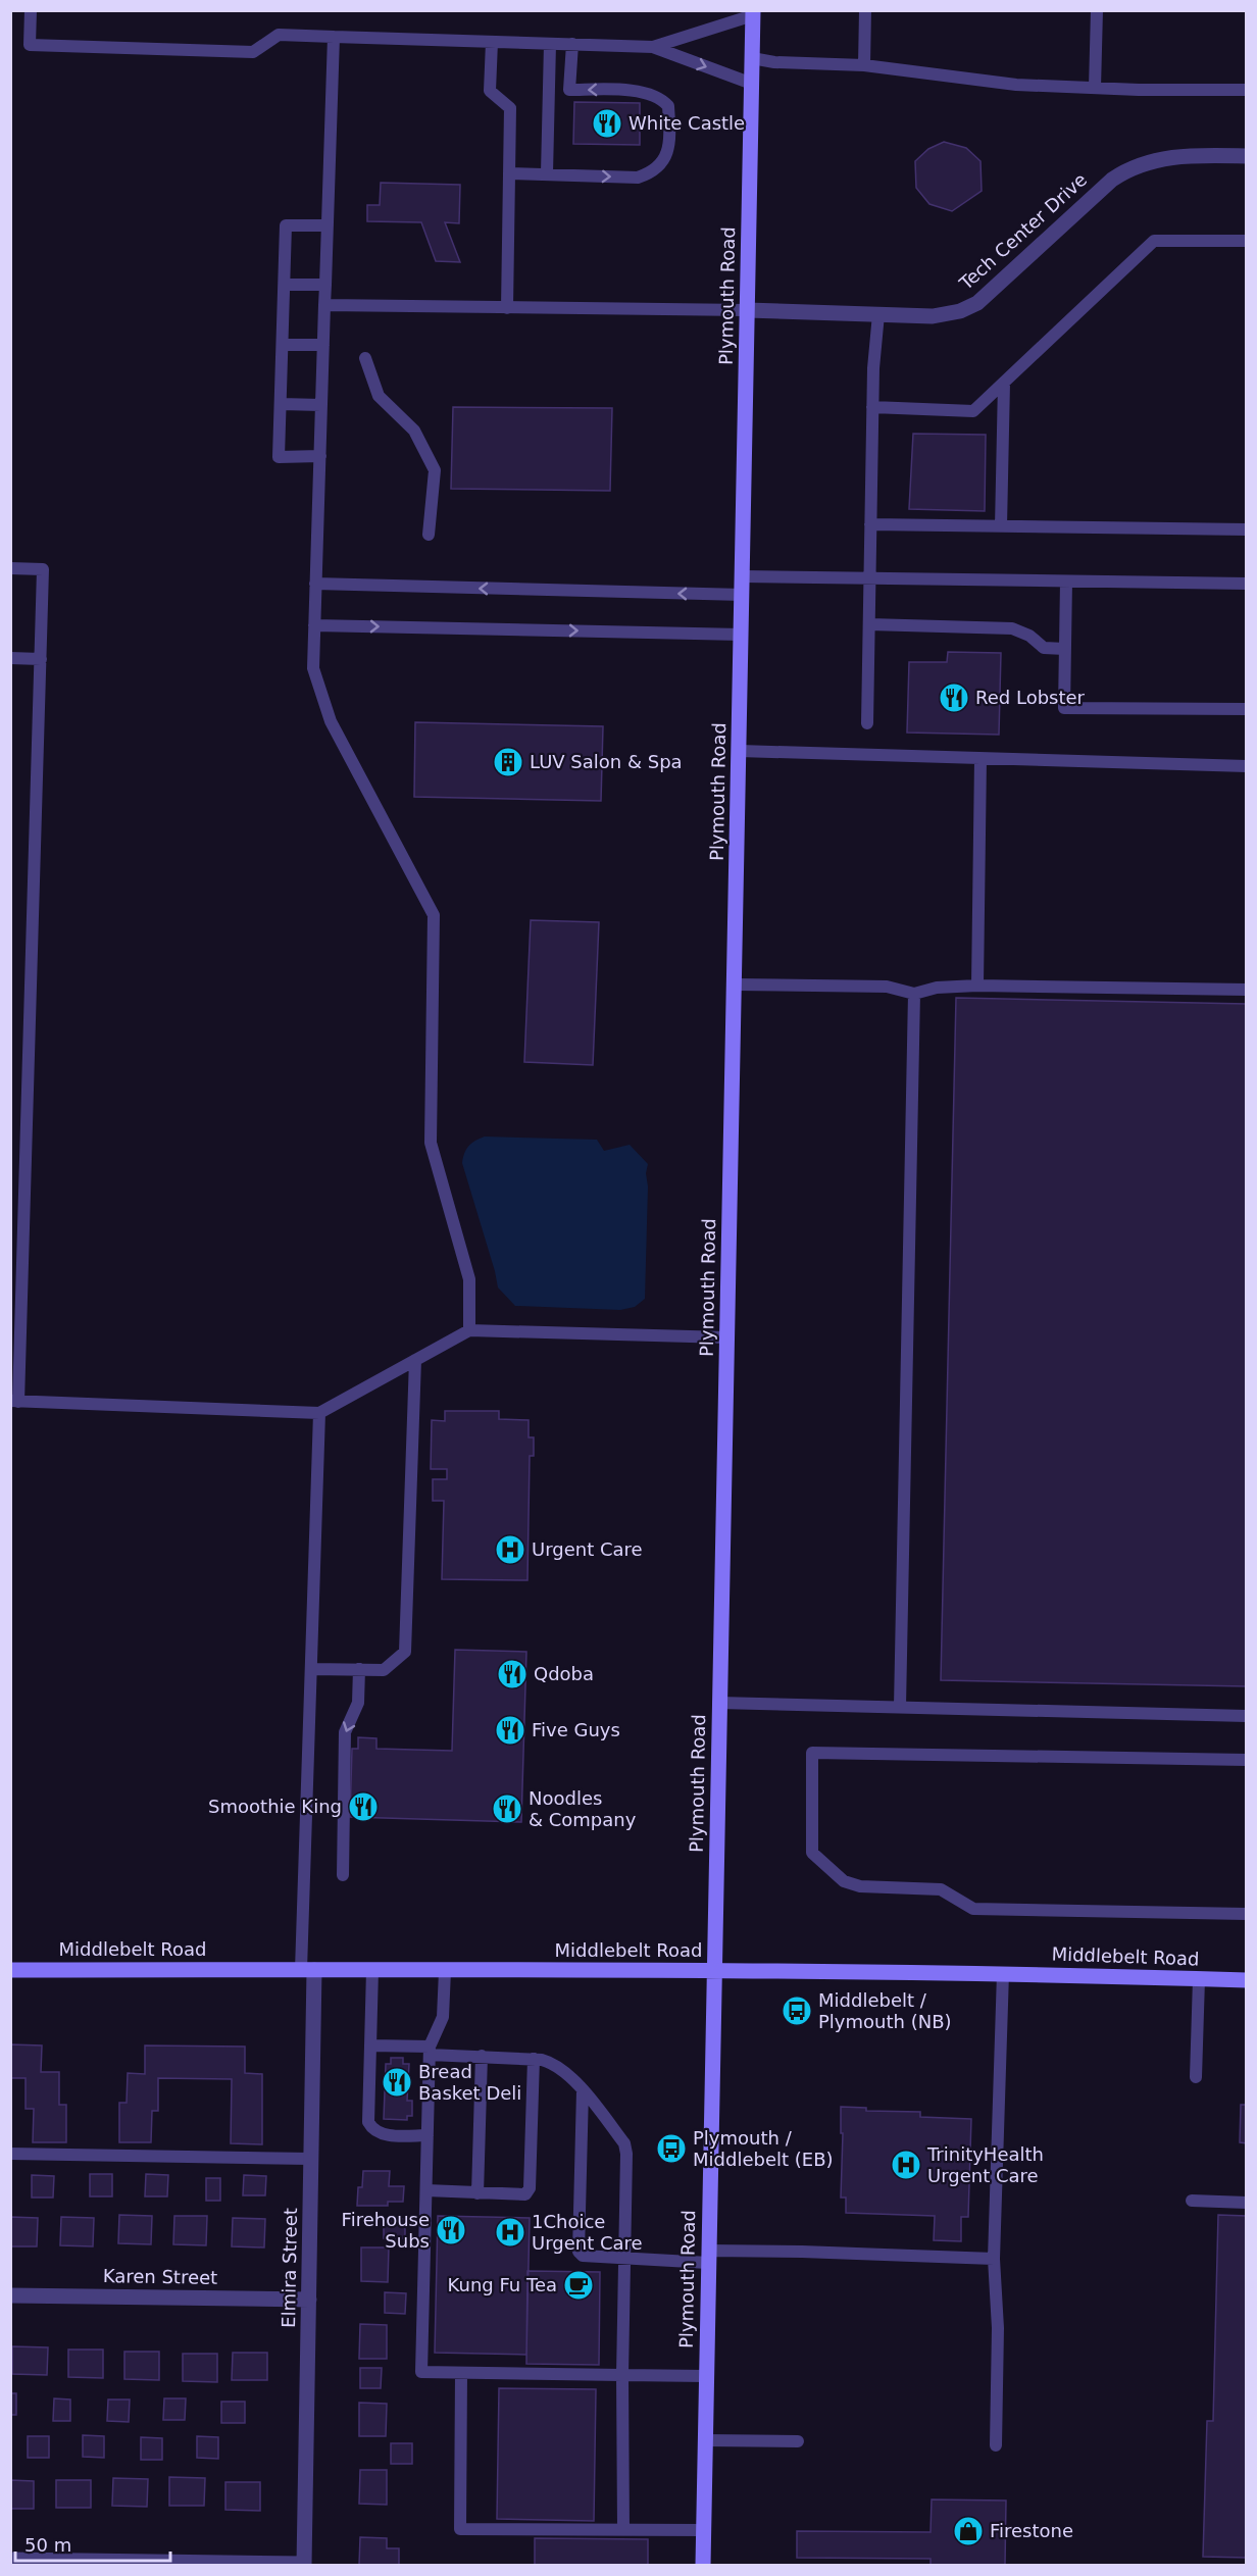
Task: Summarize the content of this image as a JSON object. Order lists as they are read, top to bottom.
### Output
{
  "streets": {
    "main road": ["Plymouth Road", "Middlebelt Road"],
    "street": ["Tech Center Drive", "Elmira Street", "Karen Street"]
  },
  "crossings": [
    ["Tech Center Drive", "Plymouth Road"],
    ["Plymouth Road", "Middlebelt Road"],
    ["Middlebelt Road", "Elmira Street"],
    ["Elmira Street", "Karen Street"]
  ],
  "places": {
    "restaurant": [
      "White Castle",
      "Red Lobster",
      "Qdoba",
      "Five Guys",
      "Smoothie King",
      "Noodles & Company",
      "Bread Basket Deli",
      "Firehouse Subs"
    ],
    "building": ["LUV Salon & Spa"],
    "hospital": ["Urgent Care", "TrinityHealth Urgent Care", "1Choice Urgent Care"],
    "bus stop": ["Middlebelt / Plymouth (NB)", "Plymouth / Middlebelt (EB)"],
    "cafe": ["Kung Fu Tea"],
    "shop": ["Firestone"]
  },
  "scale_bar": "50 m"
}
